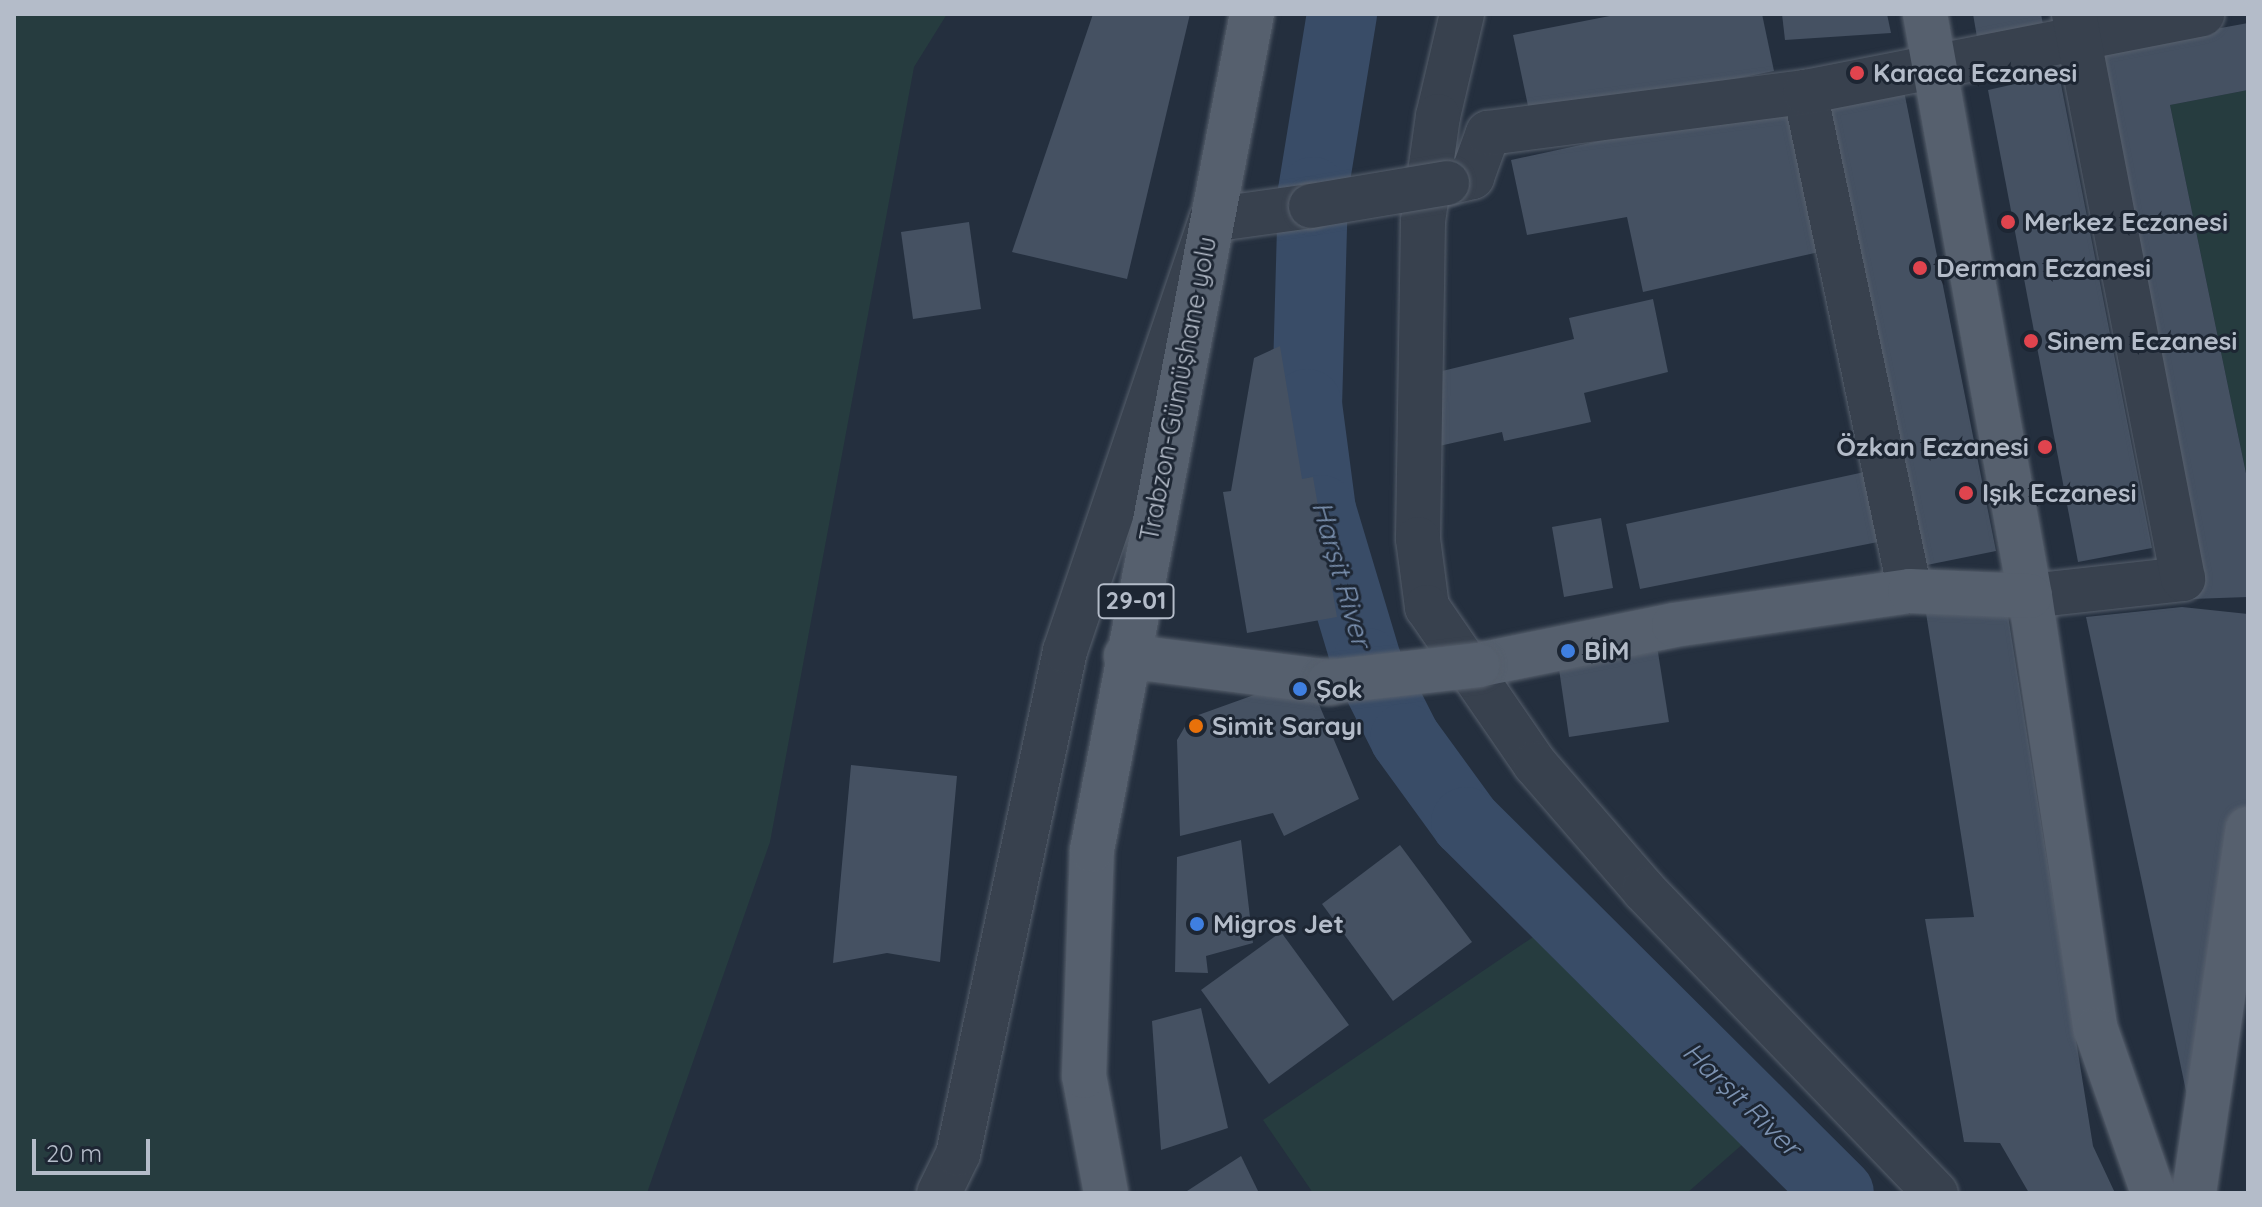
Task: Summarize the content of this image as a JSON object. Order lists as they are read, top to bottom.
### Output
{
  "streets": {
    "main road": ["Trabzon-Gümüşhane yolu", "29-01"]
  },
  "water": ["Harşit River"],
  "places": [
    "Karaca Eczanesi",
    "Merkez Eczanesi",
    "Derman Eczanesi",
    "Sinem Eczanesi",
    "Özkan Eczanesi",
    "Işık Eczanesi",
    "BİM",
    "Şok",
    "Simit Sarayı",
    "Migros Jet"
  ],
  "scale_bar": "20 m"
}
